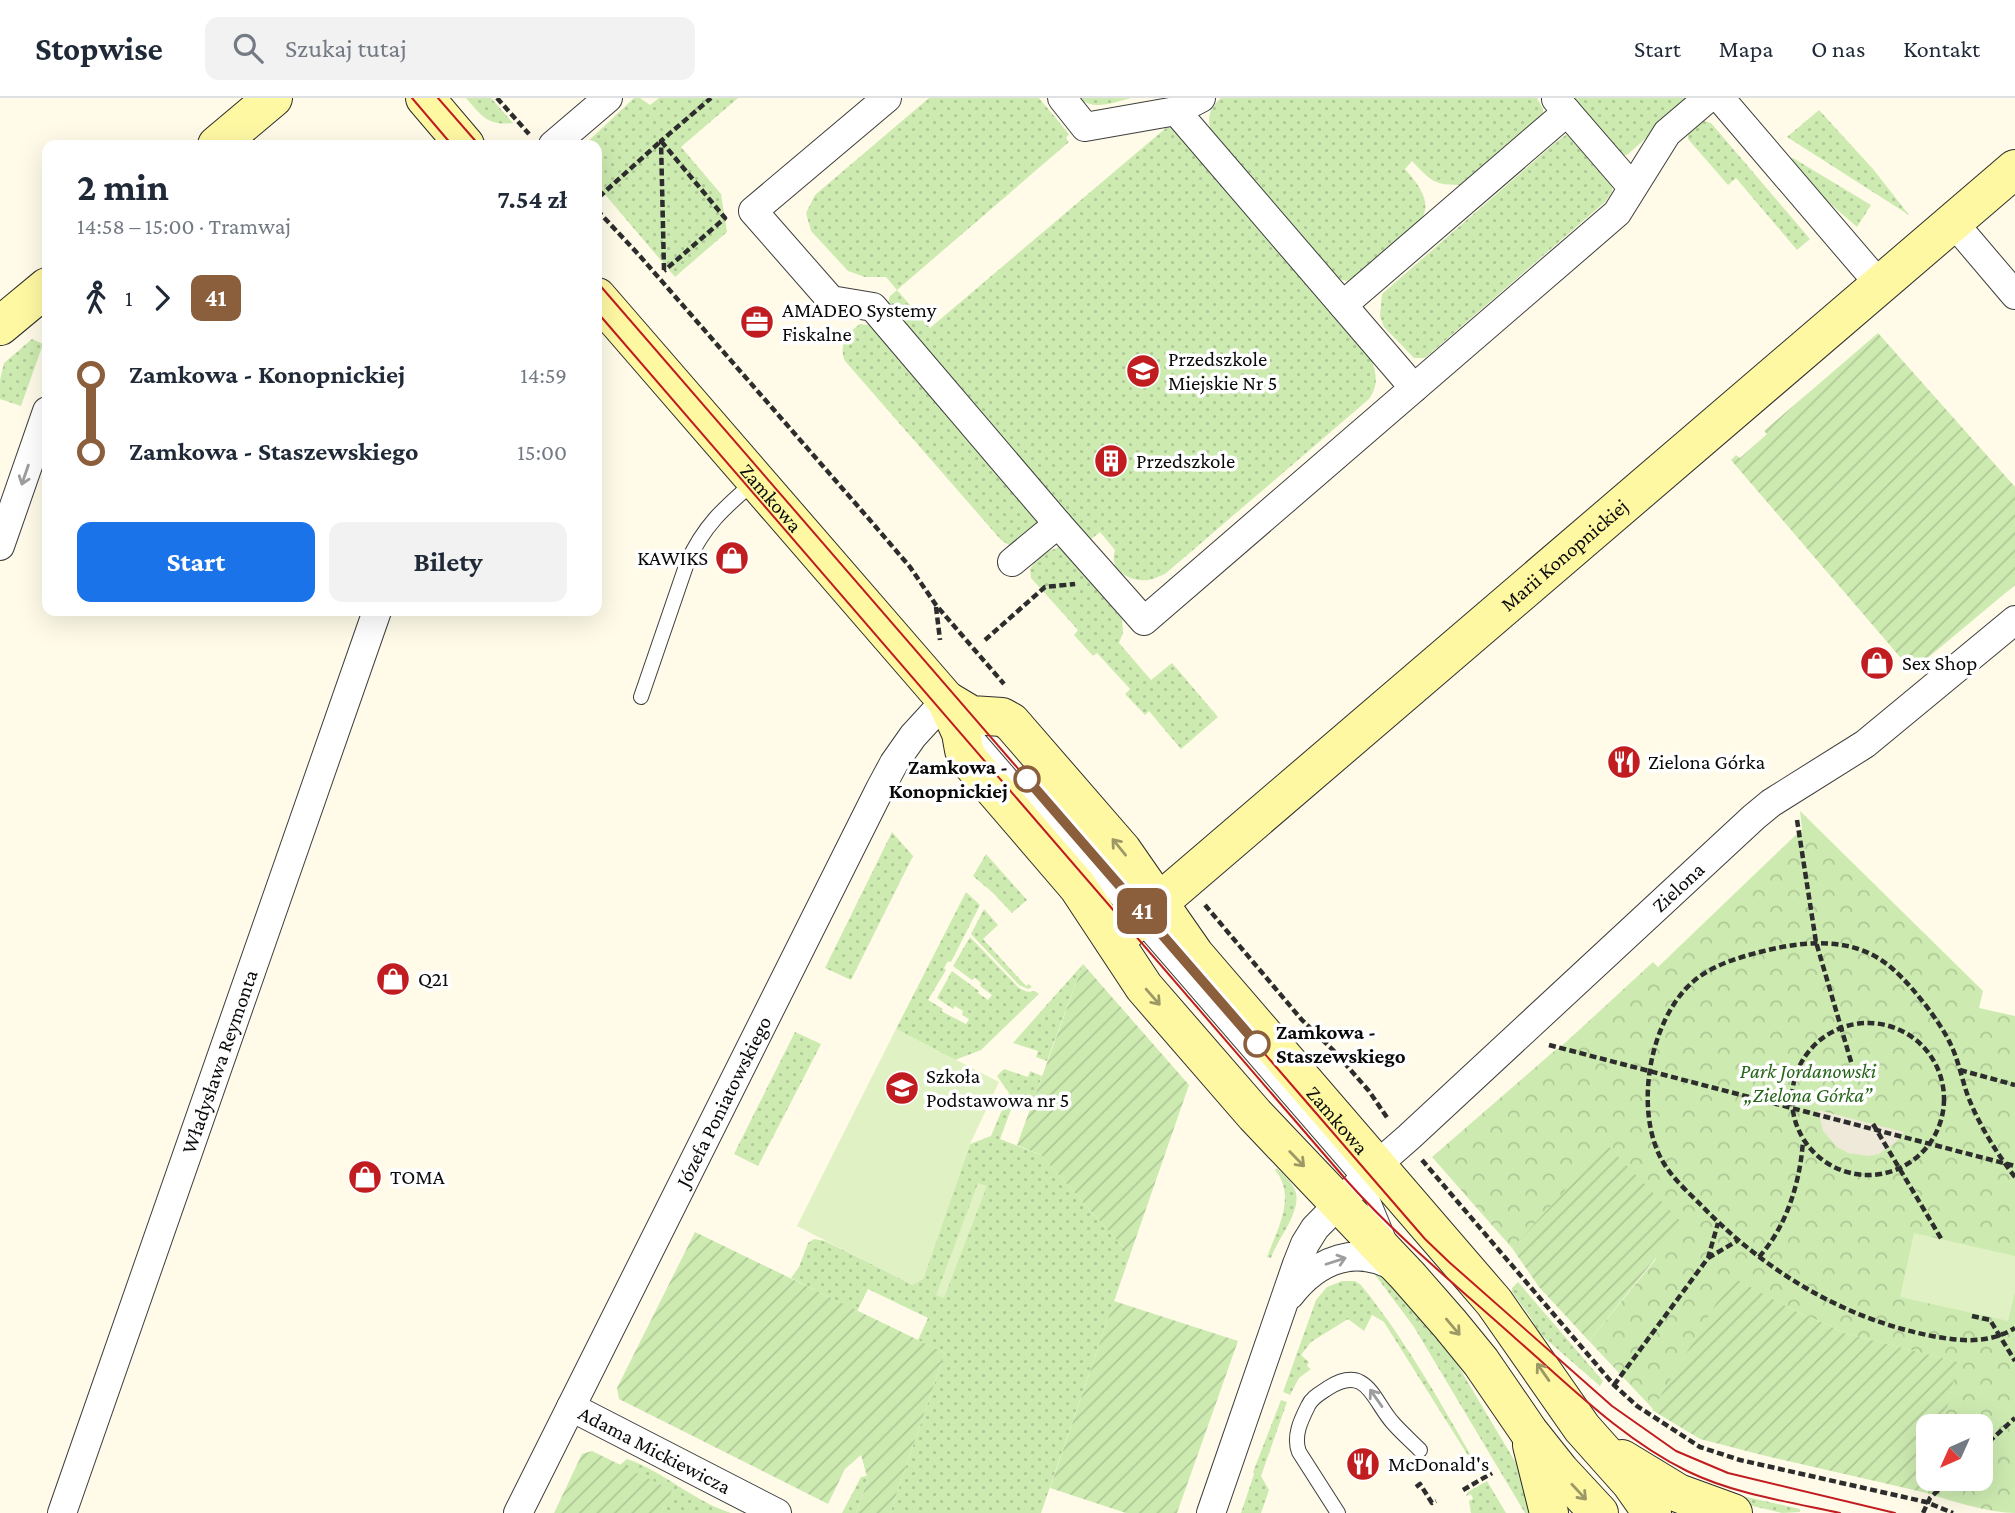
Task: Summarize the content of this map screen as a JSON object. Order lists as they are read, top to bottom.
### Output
{
  "streets": {
    "street": [
      "Zamkowa",
      "Marii Konopnickiej",
      "Zielona",
      "Władysława Reymonta",
      "Józefa Poniatowskiego",
      "Adama Mickiewicza"
    ]
  },
  "crossings": [
    ["Zamkowa", "Marii Konopnickiej"],
    ["Zamkowa", "Zielona"],
    ["Zamkowa", "Józefa Poniatowskiego"],
    ["Józefa Poniatowskiego", "Adama Mickiewicza"]
  ],
  "parks": ["Park Jordanowski „Zielona Górka”"],
  "places": {
    "office": ["AMADEO Systemy Fiskalne"],
    "school or university": ["Przedszkole Miejskie Nr 5", "Szkoła Podstawowa nr 5"],
    "building": ["Przedszkole"],
    "shop": [
      "KAWIKS",
      "Sex Shop",
      "Q21",
      "TOMA"
    ],
    "restaurant": ["Zielona Górka", "McDonald's"],
    "other": ["Zamkowa - Konopnickiej", "Zamkowa - Staszewskiego"]
  },
  "lines": ["tram line 41"],
  "north": "bottom left",
  "page": {
    "header": "Stopwise",
    "search": "Szukaj tutaj",
    "nav": [
      "Start",
      "Mapa",
      "O nas",
      "Kontakt"
    ],
    "on_map": "41",
    "heading": ["2 min", "14:58 – 15:00 · Tramwaj", "7.54 zł"],
    "legs": ["1", "41"],
    "list": [
      {
        "name": "Zamkowa - Konopnickiej",
        "value": "14:59"
      },
      {
        "name": "Zamkowa - Staszewskiego",
        "value": "15:00"
      }
    ],
    "buttons": ["Start", "Bilety"]
  }
}
